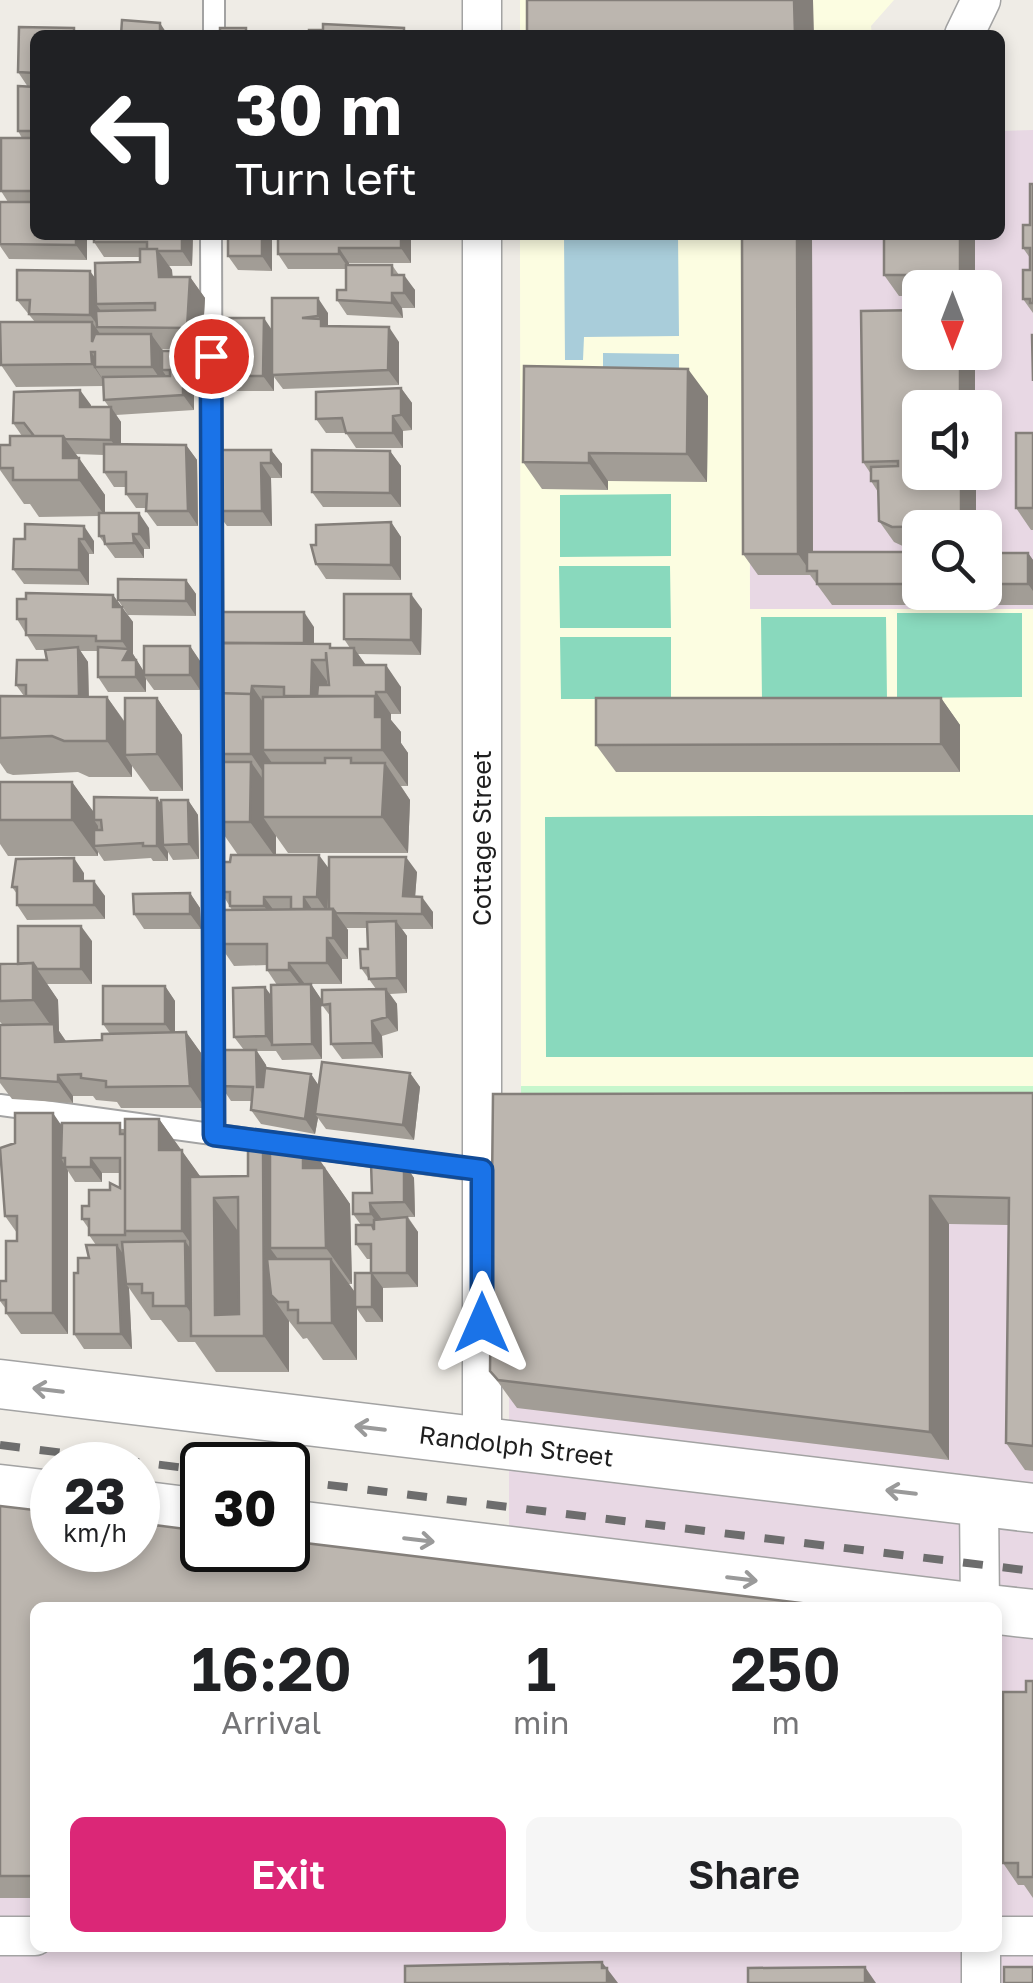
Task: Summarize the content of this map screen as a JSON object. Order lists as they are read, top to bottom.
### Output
{
  "streets": {
    "street": ["Cottage Street", "Randolph Street"]
  },
  "crossings": [
    ["Cottage Street", "Randolph Street"]
  ],
  "north": "bottom",
  "page": {
    "turn": ["30 m", "Turn left"],
    "speed": "23 km/h",
    "limit": "30",
    "eta": [
      "16:20",
      "Arrival",
      "1",
      "min",
      "250",
      "m"
    ],
    "buttons": ["Exit", "Share"]
  }
}
